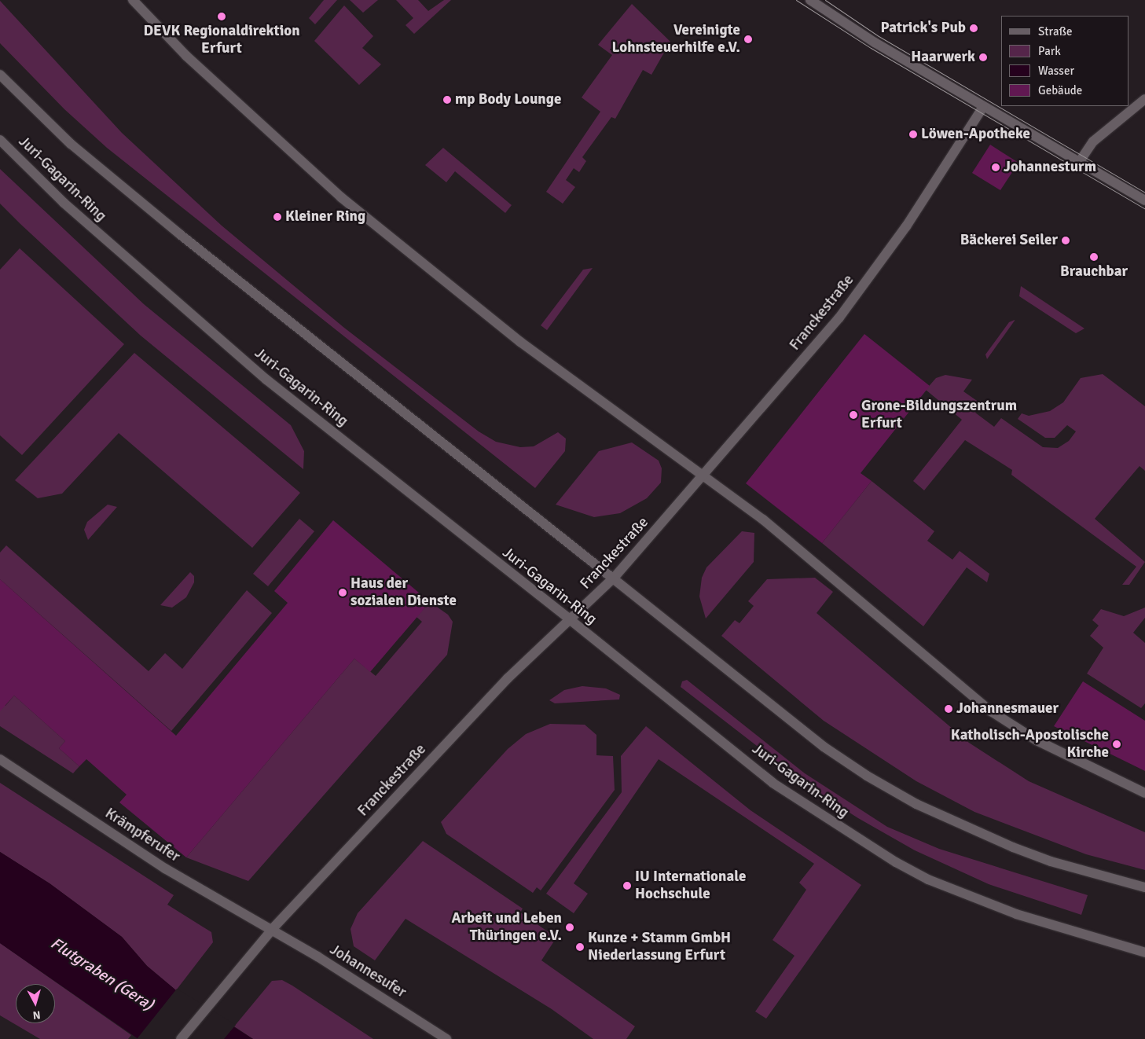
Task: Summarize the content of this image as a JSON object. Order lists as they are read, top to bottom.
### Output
{
  "streets": {
    "street": [
      "Juri-Gagarin-Ring",
      "Franckestraße",
      "Krämpferufer",
      "Johannesufer"
    ]
  },
  "crossings": [
    ["Juri-Gagarin-Ring", "Franckestraße"],
    ["Franckestraße", "Krämpferufer"],
    ["Franckestraße", "Johannesufer"],
    ["Krämpferufer", "Johannesufer"]
  ],
  "water": ["Flutgraben (Gera)"],
  "places": [
    "DEVK Regionaldirektion Erfurt",
    "Patrick's Pub",
    "Vereinigte Lohnsteuerhilfe e.V.",
    "Haarwerk",
    "mp Body Lounge",
    "Löwen-Apotheke",
    "Johannesturm",
    "Kleiner Ring",
    "Bäckerei Seiler",
    "Brauchbar",
    "Grone-Bildungszentrum Erfurt",
    "Haus der sozialen Dienste",
    "Johannesmauer",
    "Katholisch-Apostolische Kirche",
    "IU Internationale Hochschule",
    "Arbeit und Leben Thüringen e.V.",
    "Kunze + Stamm GmbH Niederlassung Erfurt"
  ],
  "legend": [
    "Straße",
    "Park",
    "Wasser",
    "Gebäude"
  ],
  "north": "bottom"
}
